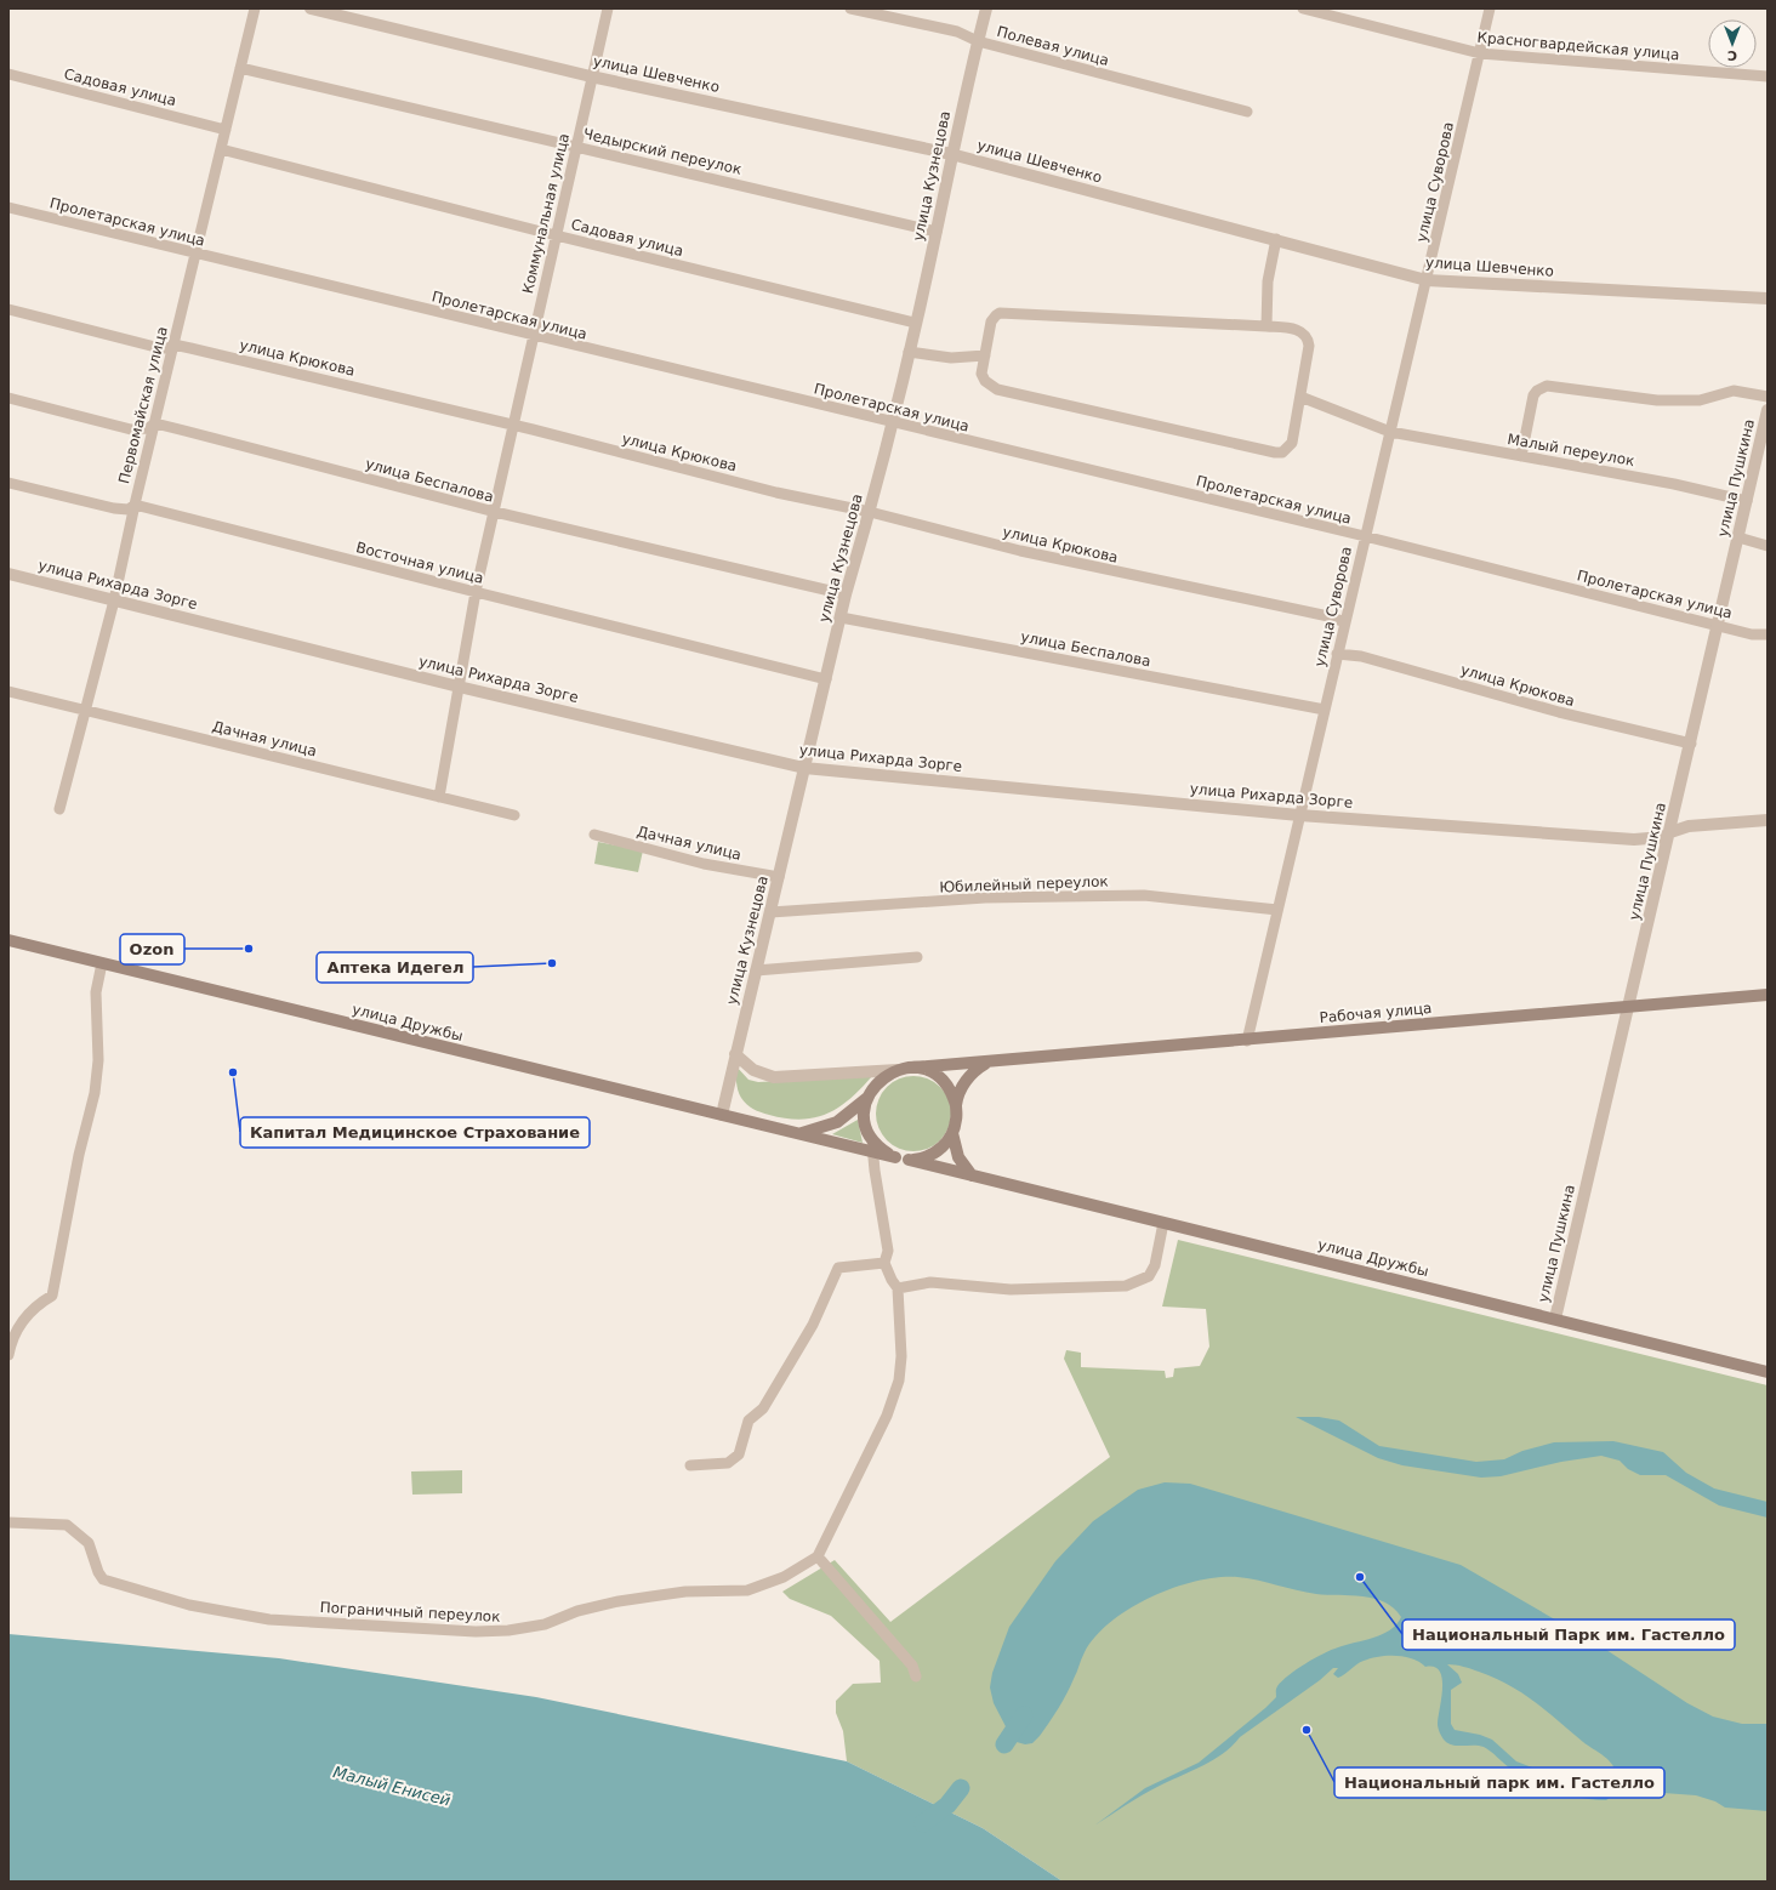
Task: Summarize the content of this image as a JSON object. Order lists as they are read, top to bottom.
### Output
{
  "streets": {
    "main road": ["Рабочая улица", "улица Дружбы"],
    "street": [
      "Полевая улица",
      "Красногвардейская улица",
      "улица Шевченко",
      "Садовая улица",
      "Чедырский переулок",
      "улица Кузнецова",
      "улица Суворова",
      "Коммунальная улица",
      "Пролетарская улица",
      "улица Крюкова",
      "Первомайская улица",
      "Малый переулок",
      "улица Пушкина",
      "улица Беспалова",
      "Восточная улица",
      "улица Рихарда Зорге",
      "Дачная улица",
      "Юбилейный переулок",
      "Пограничный переулок"
    ]
  },
  "crossings": [
    ["Полевая улица", "улица Кузнецова"],
    ["Красногвардейская улица", "улица Суворова"],
    ["улица Шевченко", "улица Кузнецова"],
    ["улица Шевченко", "улица Суворова"],
    ["улица Шевченко", "Коммунальная улица"],
    ["Садовая улица", "улица Кузнецова"],
    ["Садовая улица", "Коммунальная улица"],
    ["Садовая улица", "Первомайская улица"],
    ["Чедырский переулок", "улица Кузнецова"],
    ["Чедырский переулок", "Коммунальная улица"],
    ["Чедырский переулок", "Первомайская улица"],
    ["улица Кузнецова", "Пролетарская улица"],
    ["улица Кузнецова", "улица Крюкова"],
    ["улица Кузнецова", "улица Беспалова"],
    ["улица Кузнецова", "Восточная улица"],
    ["улица Кузнецова", "улица Рихарда Зорге"],
    ["улица Кузнецова", "Дачная улица"],
    ["улица Кузнецова", "Юбилейный переулок"],
    ["улица Кузнецова", "улица Дружбы"],
    ["улица Суворова", "Пролетарская улица"],
    ["улица Суворова", "улица Крюкова"],
    ["улица Суворова", "Малый переулок"],
    ["улица Суворова", "улица Беспалова"],
    ["улица Суворова", "улица Рихарда Зорге"],
    ["улица Суворова", "Юбилейный переулок"],
    ["улица Суворова", "Рабочая улица"],
    ["Коммунальная улица", "Пролетарская улица"],
    ["Коммунальная улица", "улица Крюкова"],
    ["Коммунальная улица", "улица Беспалова"],
    ["Коммунальная улица", "Восточная улица"],
    ["Коммунальная улица", "улица Рихарда Зорге"],
    ["Коммунальная улица", "Дачная улица"],
    ["Пролетарская улица", "Первомайская улица"],
    ["Пролетарская улица", "улица Пушкина"],
    ["улица Крюкова", "Первомайская улица"],
    ["улица Крюкова", "улица Пушкина"],
    ["Первомайская улица", "улица Беспалова"],
    ["Первомайская улица", "Восточная улица"],
    ["Первомайская улица", "улица Рихарда Зорге"],
    ["Первомайская улица", "Дачная улица"],
    ["Малый переулок", "улица Пушкина"],
    ["улица Пушкина", "улица Рихарда Зорге"],
    ["улица Пушкина", "Рабочая улица"],
    ["улица Пушкина", "улица Дружбы"],
    ["Рабочая улица", "улица Дружбы"]
  ],
  "water": ["Малый Енисей"],
  "places": [
    "Ozon",
    "Аптека Идегел",
    "Капитал Медицинское Страхование",
    "Национальный Парк им. Гастелло",
    "Национальный парк им. Гастелло"
  ],
  "north": "bottom"
}
